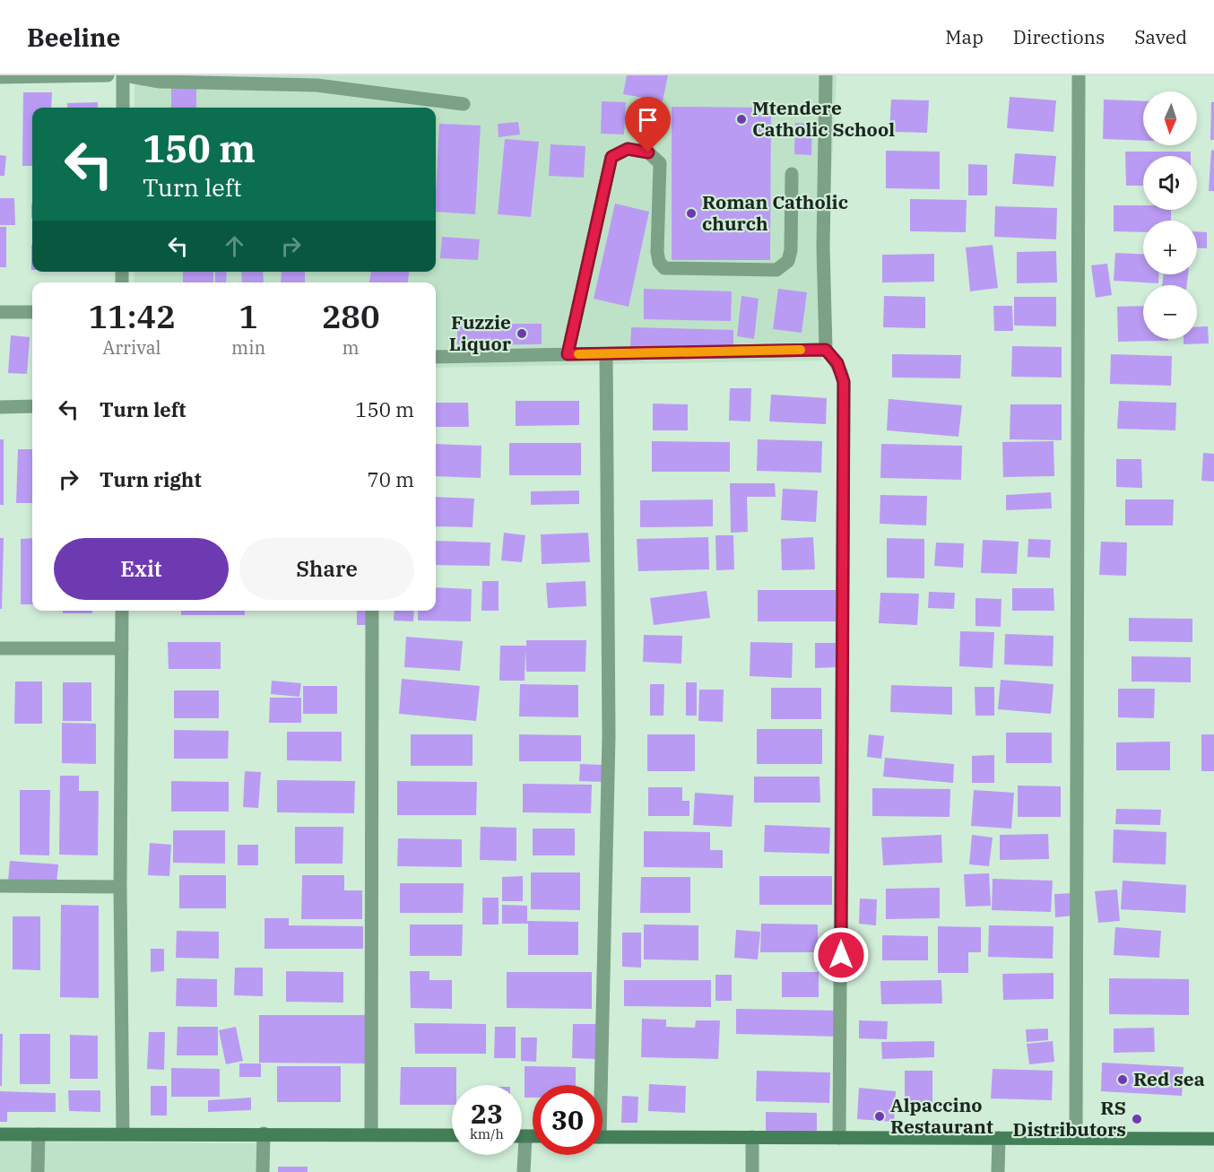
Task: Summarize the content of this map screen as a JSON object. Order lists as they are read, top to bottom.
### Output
{
  "places": [
    "Mtendere Catholic School",
    "Roman Catholic church",
    "Fuzzie Liquor",
    "Red sea",
    "Alpaccino Restaurant",
    "RS Distributors"
  ],
  "north": "bottom",
  "page": {
    "header": "Beeline",
    "nav": ["Map", "Directions", "Saved"],
    "map_buttons": ["+", "−"],
    "turn": ["150 m", "Turn left"],
    "eta": [
      "11:42",
      "Arrival",
      "1",
      "min",
      "280",
      "m"
    ],
    "list": [
      {
        "name": "Turn left",
        "value": "150 m"
      },
      {
        "name": "Turn right",
        "value": "70 m"
      }
    ],
    "buttons": ["Exit", "Share"],
    "speed": "23 km/h",
    "limit": "30"
  }
}
